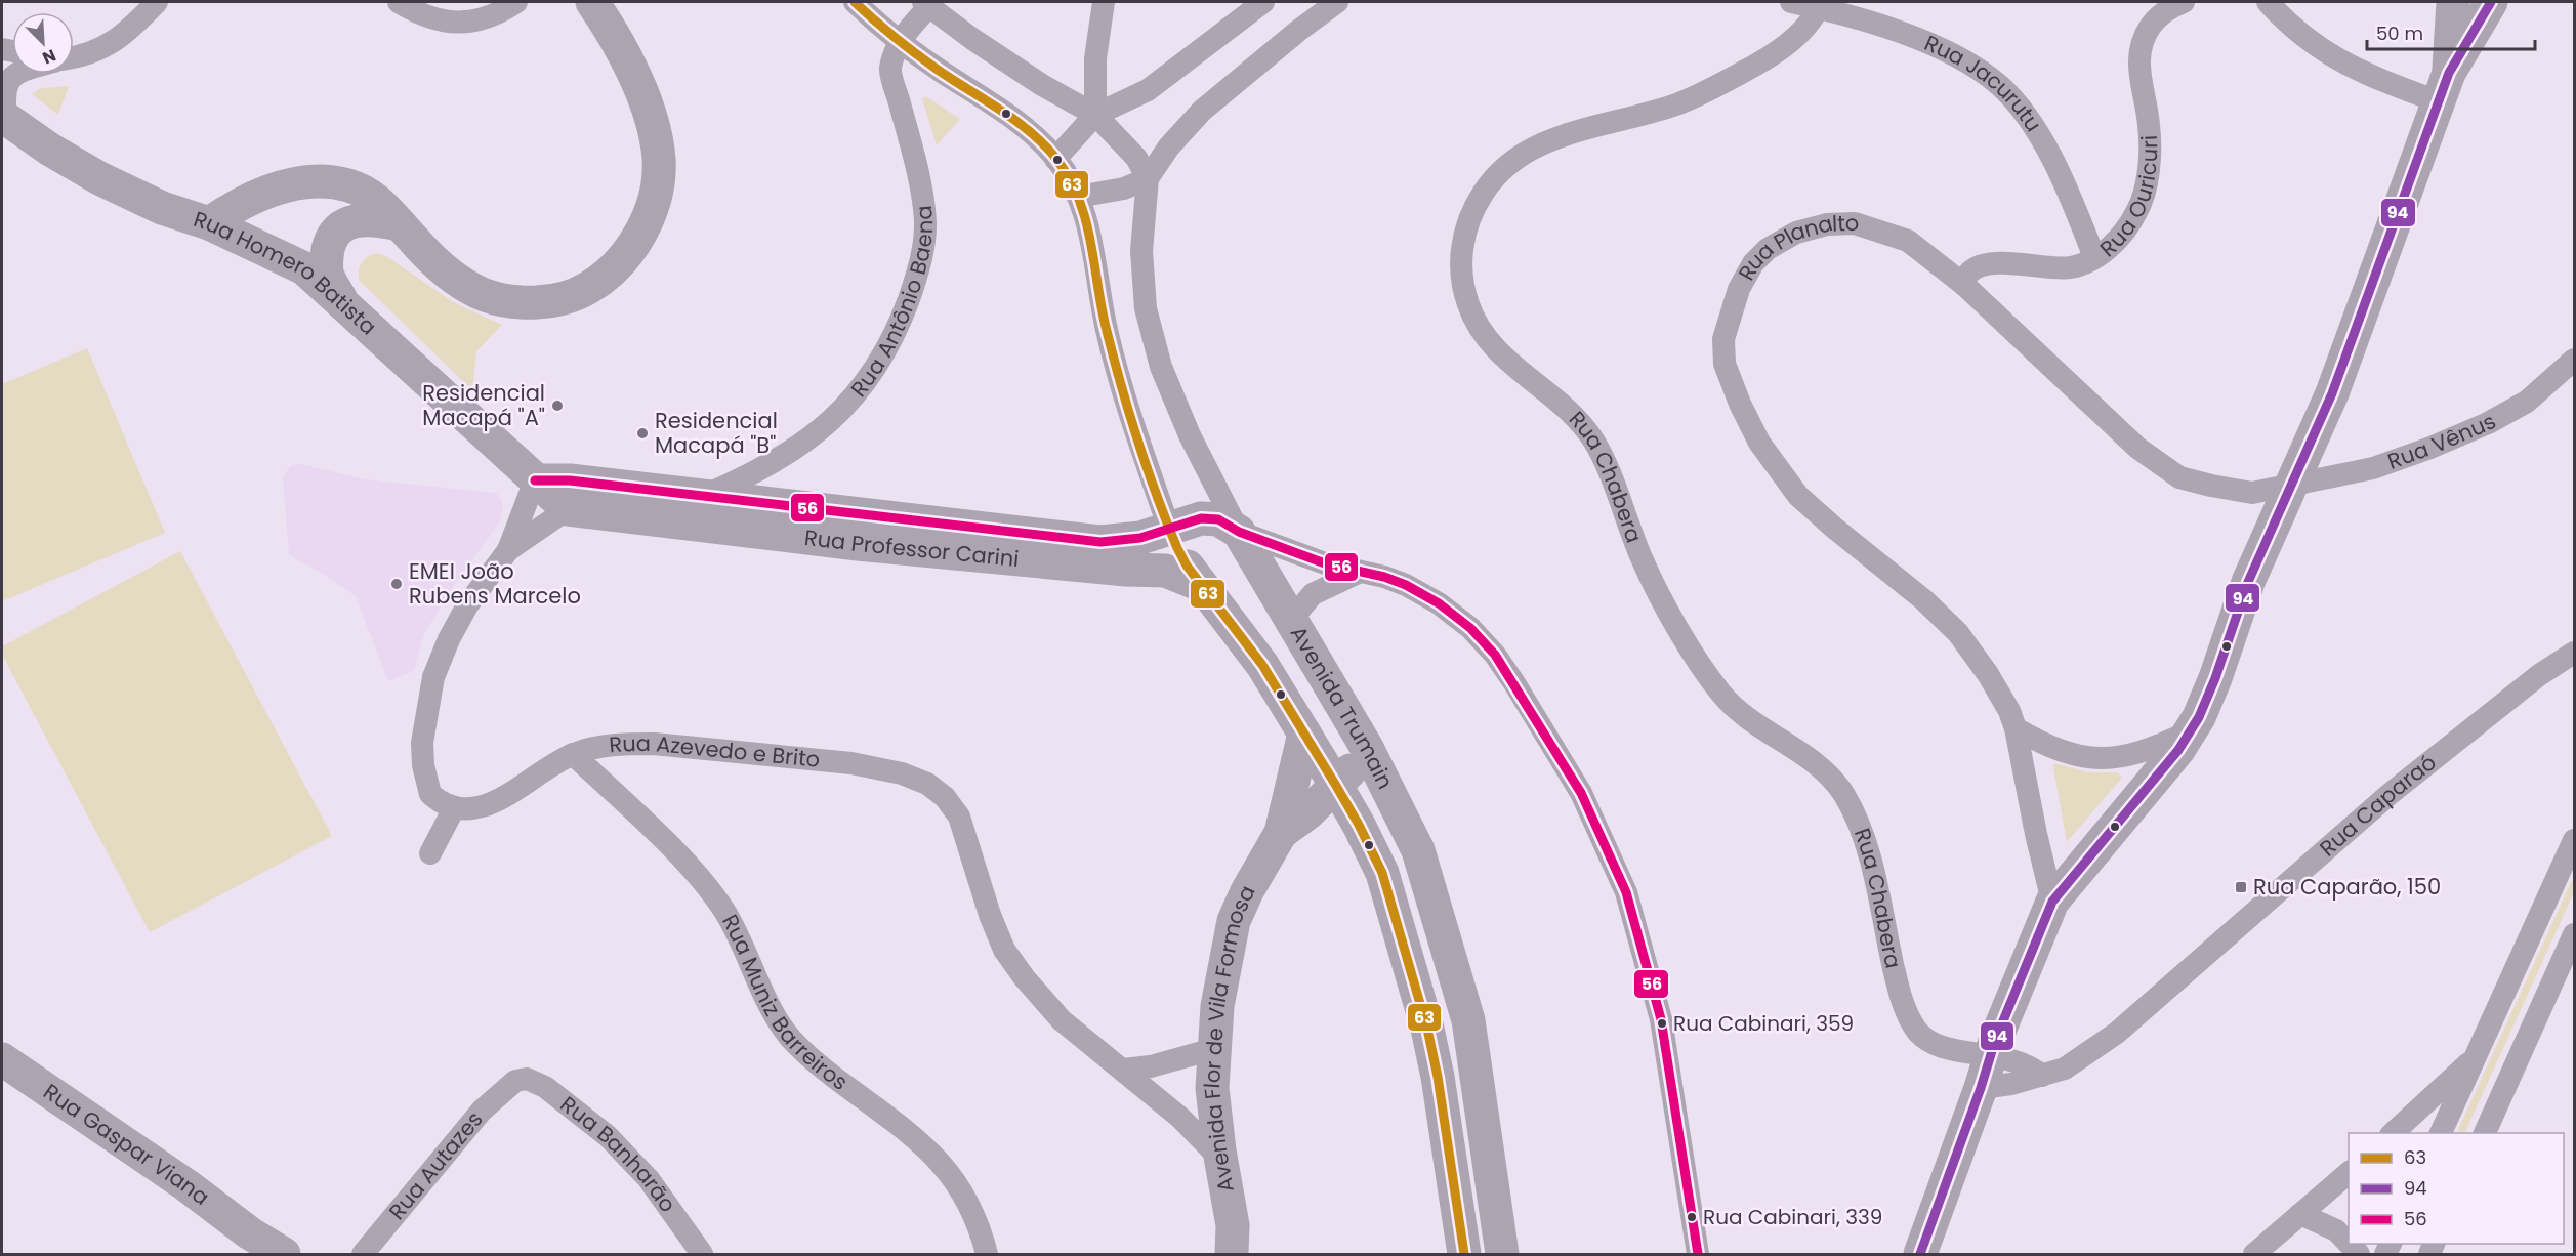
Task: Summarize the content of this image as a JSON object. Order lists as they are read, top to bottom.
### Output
{
  "streets": {
    "main road": [
      "Rua Homero Batista",
      "Rua Professor Carini",
      "Avenida Trumain",
      "Avenida Flor de Vila Formosa",
      "Rua Gaspar Viana"
    ],
    "street": [
      "Rua Jacurutu",
      "Rua Ouricuri",
      "Rua Planalto",
      "Rua Antônio Baena",
      "Rua Vênus",
      "Rua Chabera",
      "Rua Azevedo e Brito",
      "Rua Caparaó",
      "Rua Muniz Barreiros",
      "Rua Banharão",
      "Rua Autazes"
    ]
  },
  "crossings": [
    ["Rua Jacurutu", "Rua Ouricuri"],
    ["Rua Jacurutu", "Rua Chabera"],
    ["Rua Ouricuri", "Rua Planalto"],
    ["Rua Planalto", "Rua Vênus"],
    ["Rua Homero Batista", "Rua Professor Carini"],
    ["Rua Antônio Baena", "Rua Professor Carini"],
    ["Rua Antônio Baena", "Avenida Trumain"],
    ["Rua Professor Carini", "Avenida Trumain"],
    ["Avenida Trumain", "Avenida Flor de Vila Formosa"],
    ["Rua Azevedo e Brito", "Rua Muniz Barreiros"],
    ["Rua Azevedo e Brito", "Avenida Flor de Vila Formosa"],
    ["Rua Banharão", "Rua Autazes"]
  ],
  "places": {
    "other": [
      "Residencial Macapá \"A\"",
      "Residencial Macapá \"B\"",
      "EMEI João Rubens Marcelo",
      "Rua Cabinari, 359",
      "Rua Cabinari, 339"
    ],
    "transit": ["Rua Caparão, 150"]
  },
  "lines": ["transit line 63", "transit line 94", "transit line 56"],
  "legend": ["63", "94", "56"],
  "scale_bar": "50 m",
  "north": "bottom right"
}
